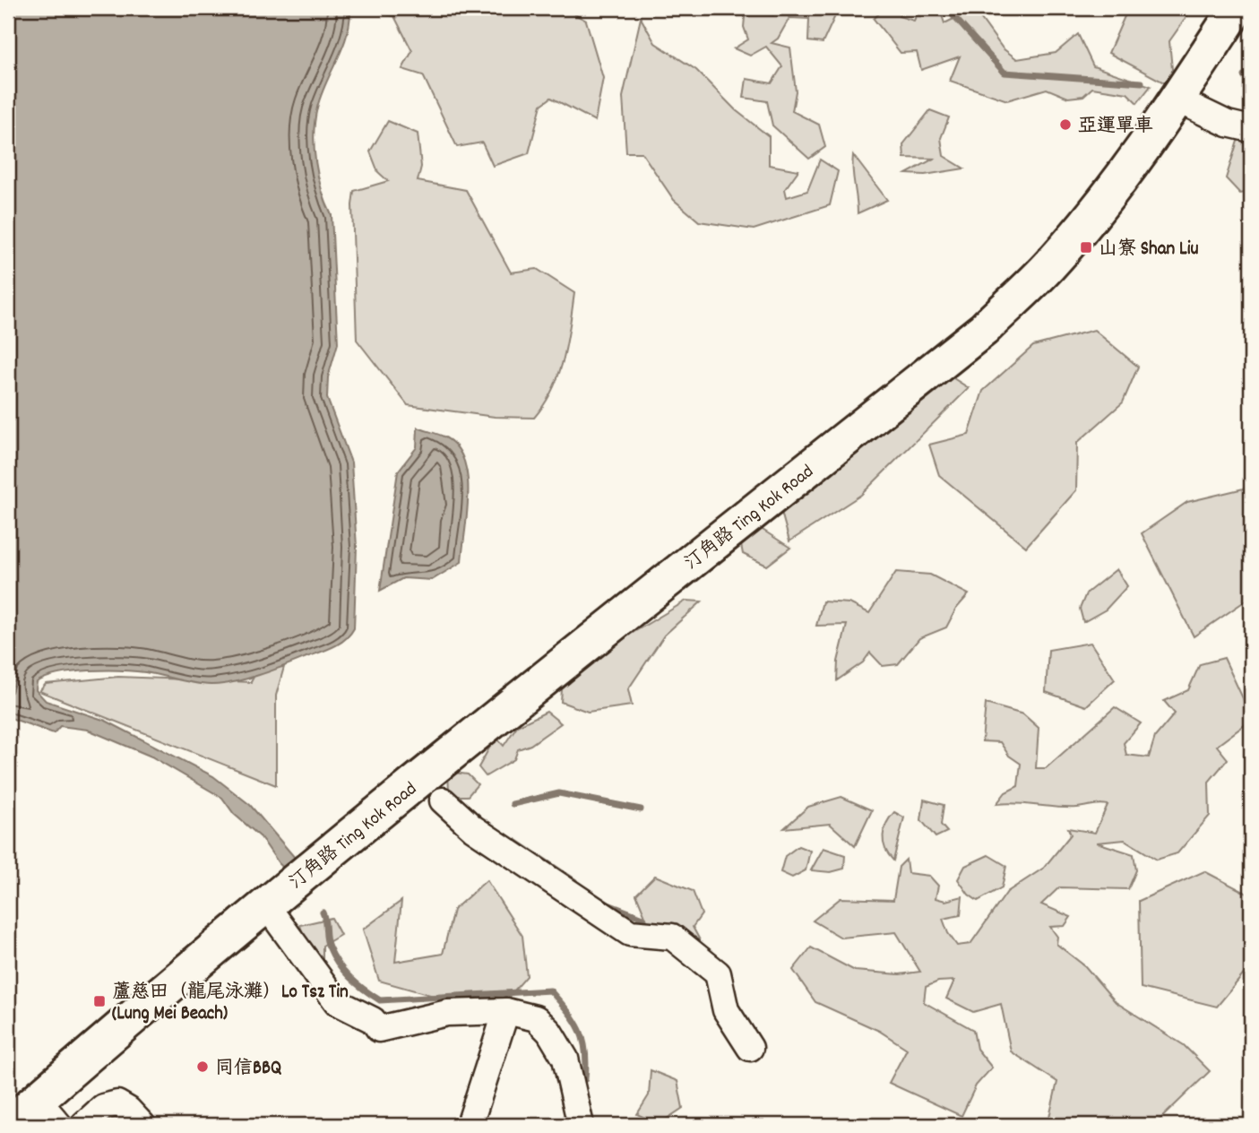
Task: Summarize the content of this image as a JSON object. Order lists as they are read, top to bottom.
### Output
{
  "streets": {
    "main road": ["汀角路 Ting Kok Road"]
  },
  "places": {
    "other": ["亞運單車", "同信BBQ"],
    "transit": ["山寮 Shan Liu", "蘆慈田（龍尾泳灘）Lo Tsz Tin (Lung Mei Beach)"]
  }
}
